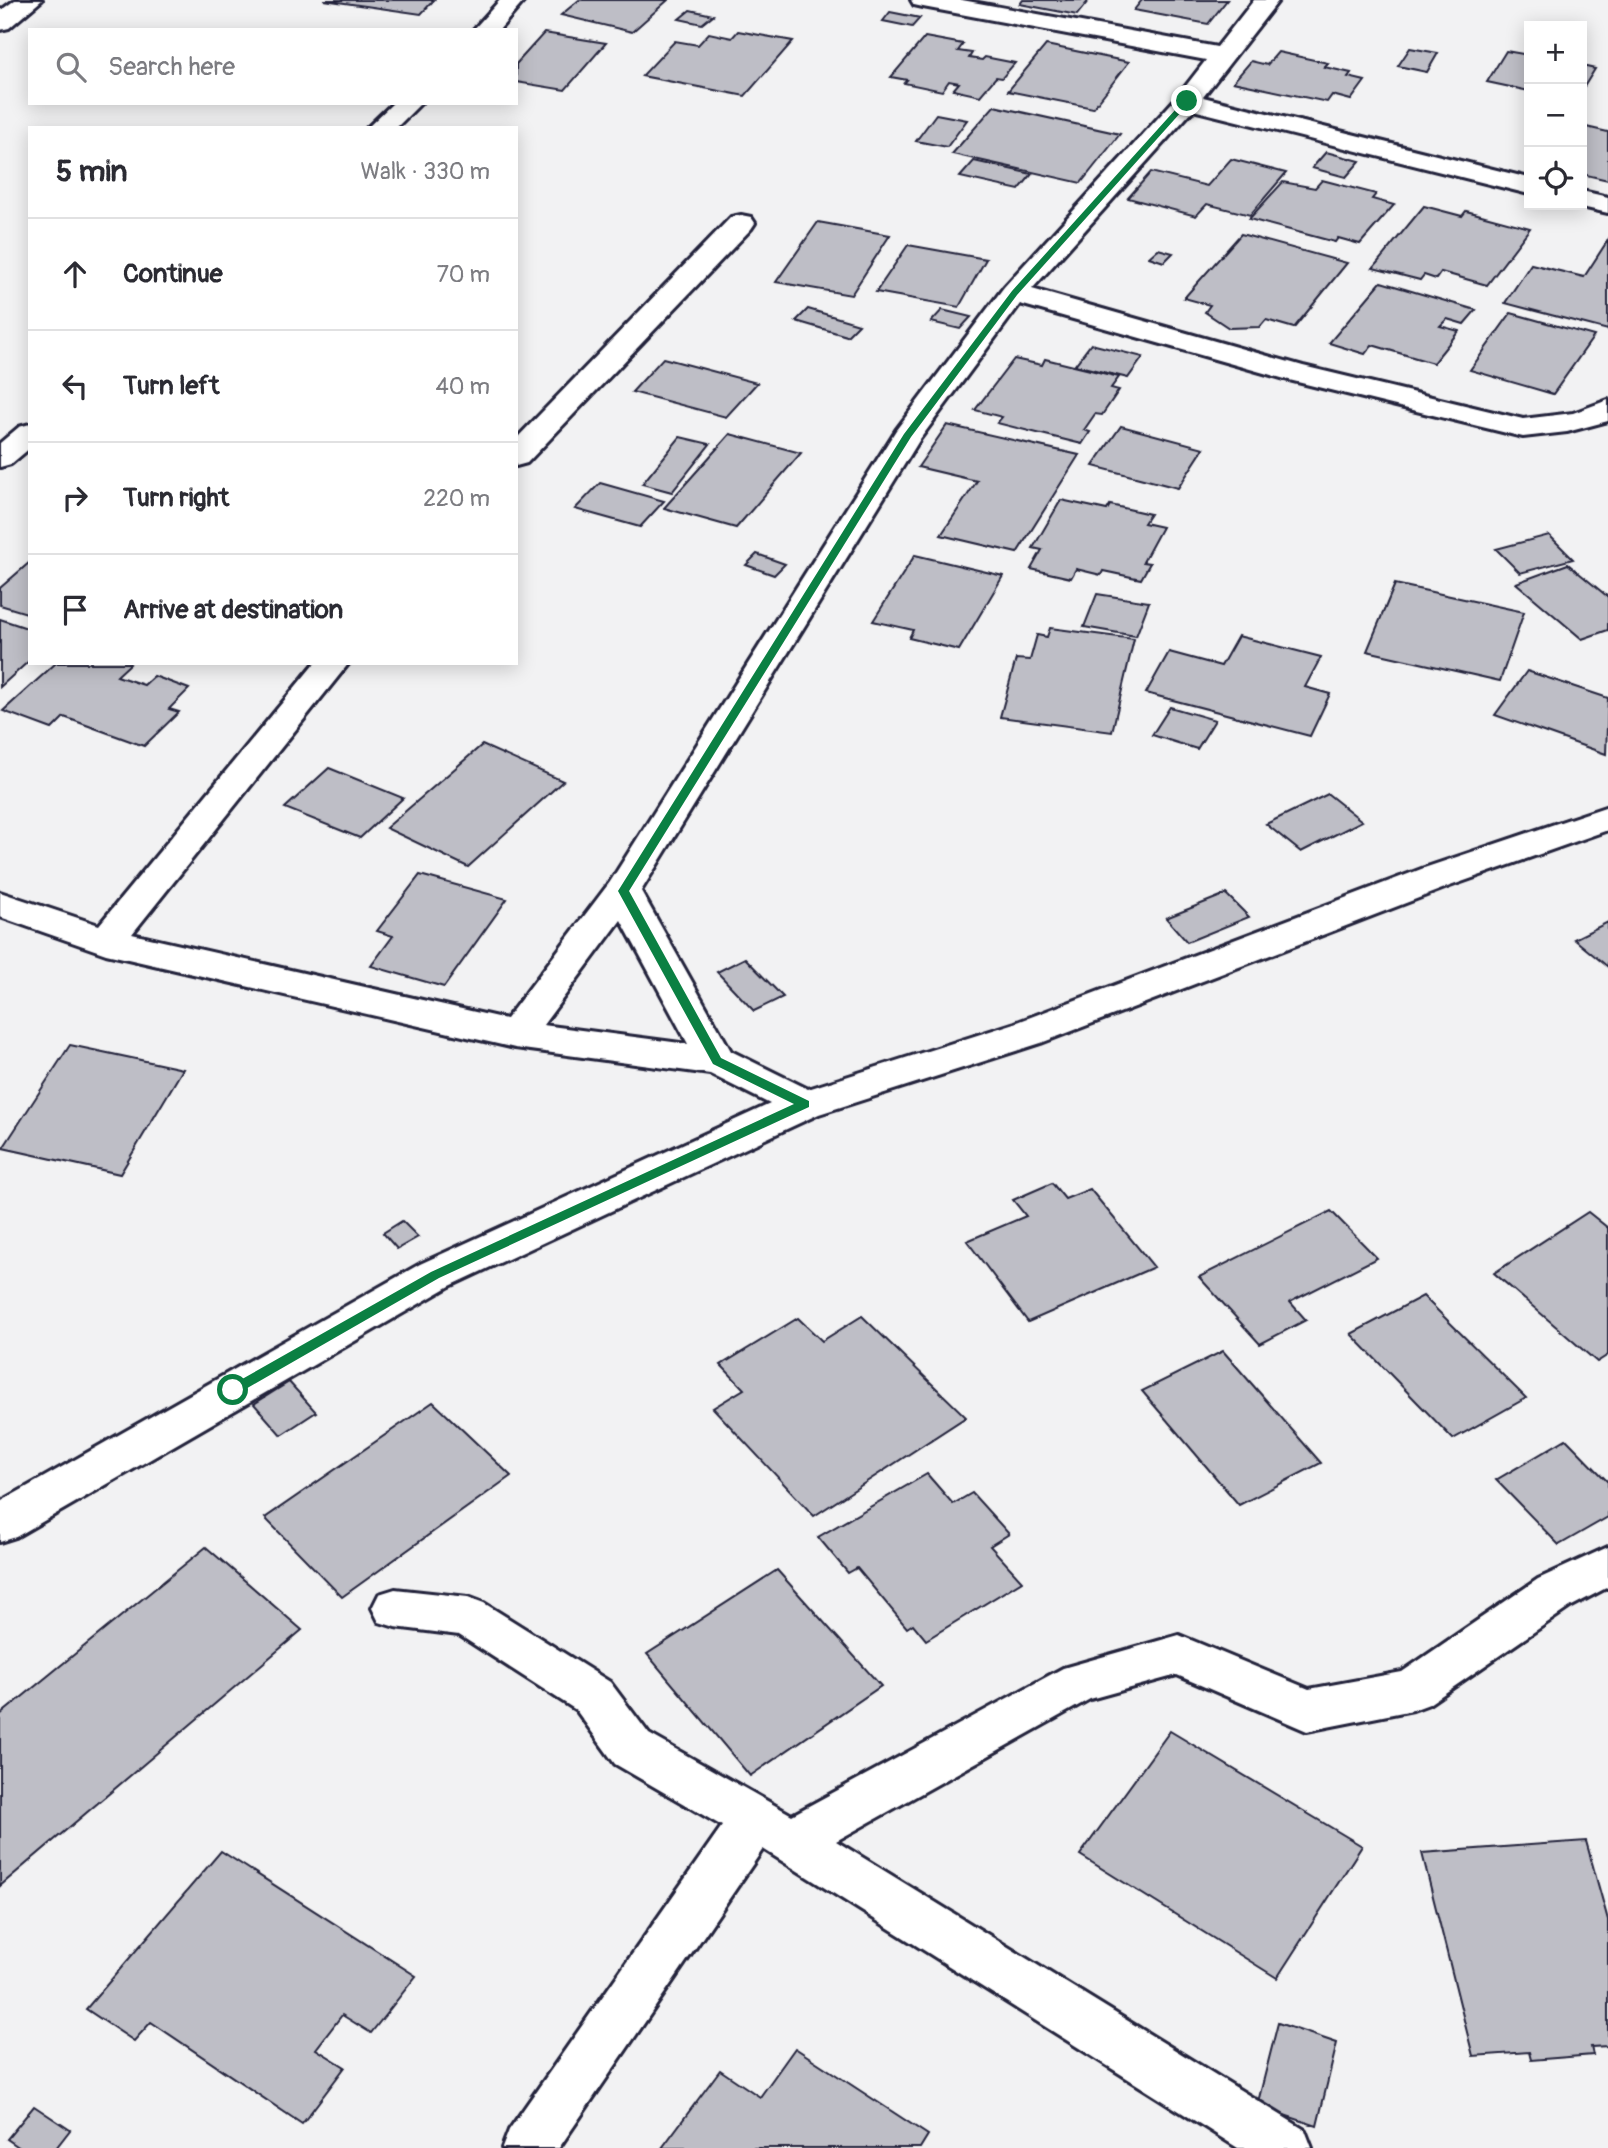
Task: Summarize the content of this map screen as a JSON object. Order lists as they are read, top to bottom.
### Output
{
  "page": {
    "map_buttons": ["+", "−"],
    "search": "Search here",
    "heading": ["5 min", "Walk · 330 m"],
    "list": [
      ["Continue", "70 m"],
      ["Turn left", "40 m"],
      ["Turn right", "220 m"],
      "Arrive at destination"
    ]
  }
}
